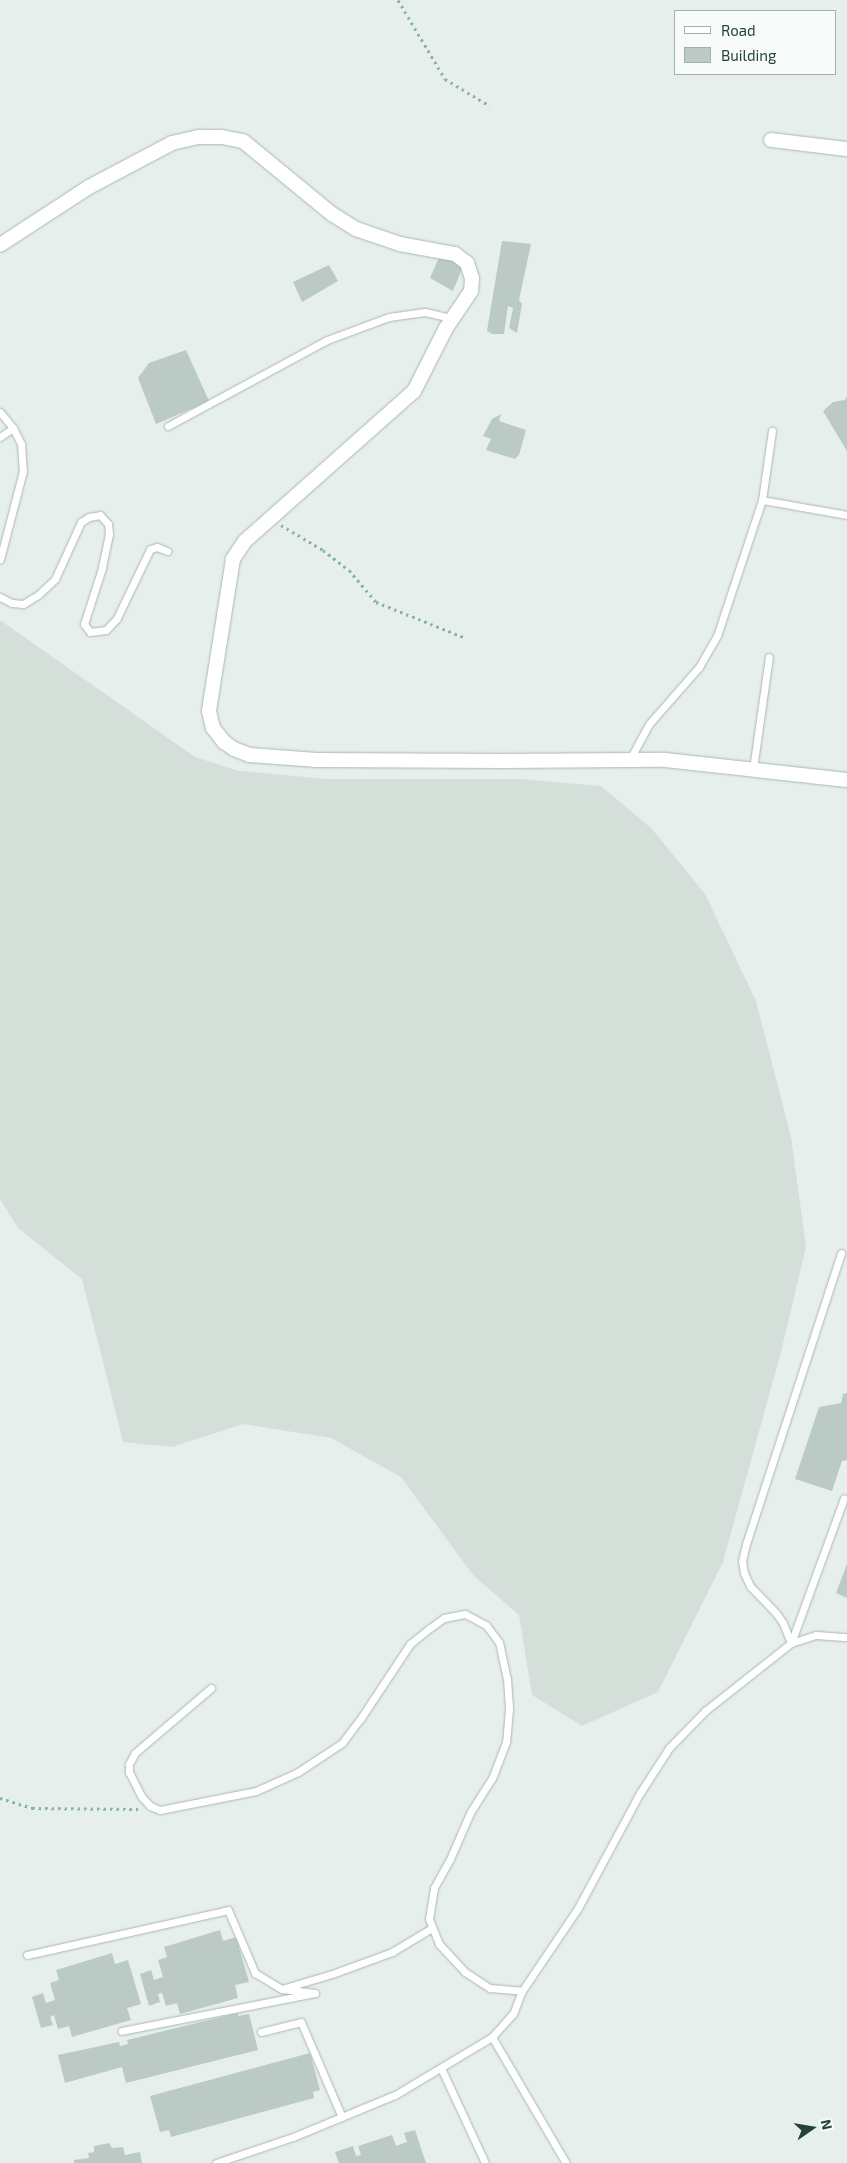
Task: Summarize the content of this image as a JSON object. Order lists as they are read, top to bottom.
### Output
{
  "legend": ["Road", "Building"],
  "north": "right"
}
